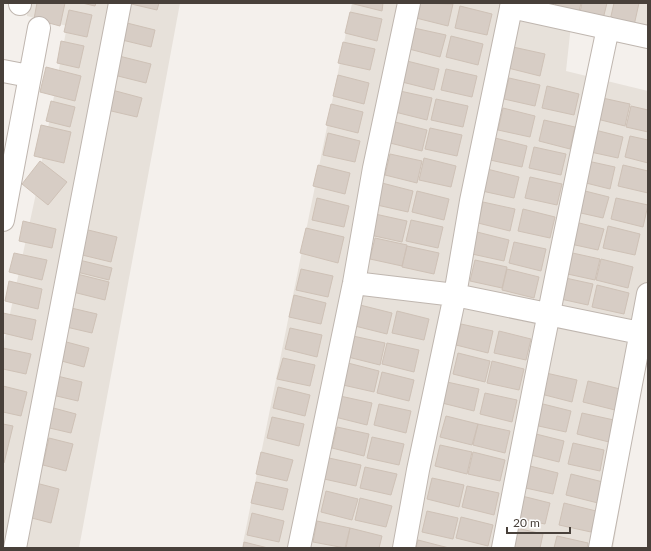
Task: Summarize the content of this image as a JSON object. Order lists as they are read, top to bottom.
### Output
{
  "scale_bar": "20 m"
}
